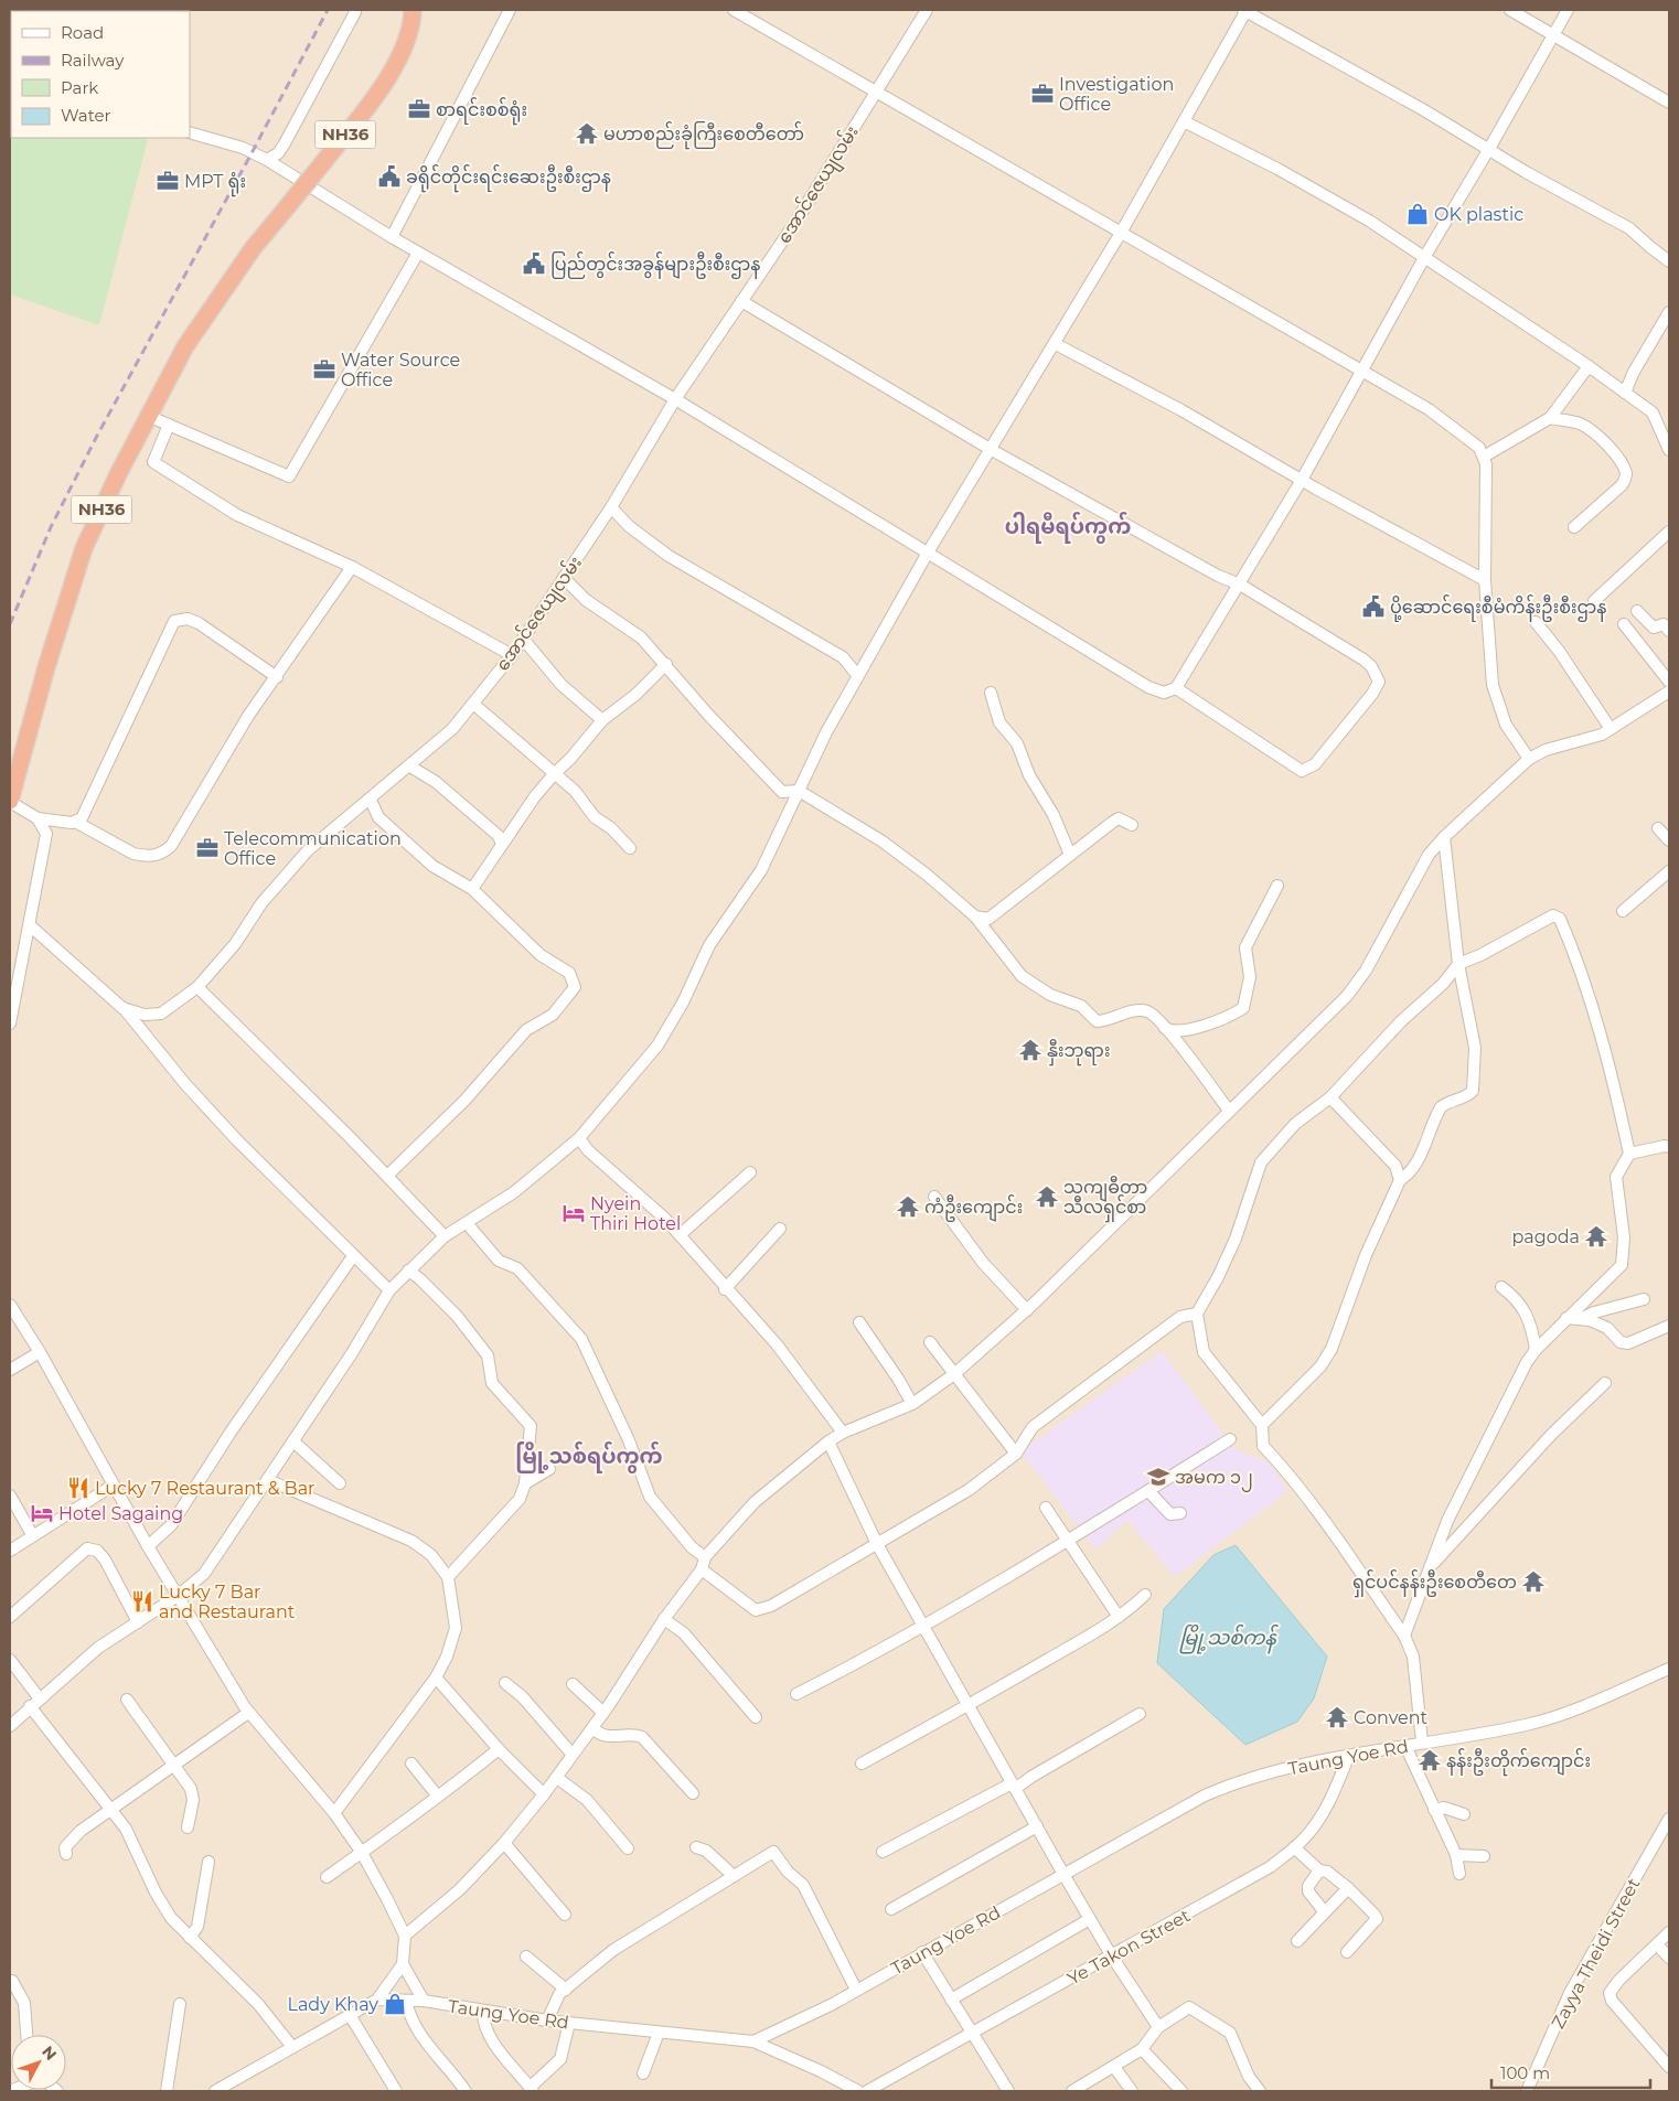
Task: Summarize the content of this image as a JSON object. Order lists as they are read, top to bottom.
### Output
{
  "streets": {
    "highway": ["NH36"],
    "street": [
      "အောင်ဇေယျလမ်း",
      "Taung Yoe Rd",
      "Ye Takon Street",
      "Zayya Theidi Street"
    ]
  },
  "crossings": [
    ["Taung Yoe Rd", "Ye Takon Street"]
  ],
  "districts": ["ပါရမီရပ်ကွက်", "မြို့သစ်ရပ်ကွက်"],
  "water": ["မြို့သစ်ကန်"],
  "places": {
    "office": [
      "Investigation Office",
      "စာရင်းစစ်ရုံး",
      "MPT ရုံး",
      "Water Source Office",
      "Telecommunication Office"
    ],
    "temple": [
      "မဟာစည်းခုံကြီးစေတီတော်",
      "နှီးဘုရား",
      "သကျဓီတာ သီလရှင်စာ",
      "ကံဦးကျောင်း",
      "pagoda",
      "ရှင်ပင်နန်းဦးစေတီတေ",
      "Convent",
      "နန်းဦးတိုက်ကျောင်း"
    ],
    "public building": ["ခရိုင်တိုင်းရင်းဆေးဦးစီးဌာန", "ပြည်တွင်းအခွန်များဦးစီးဌာန", "ပို့ဆောင်ရေးစီမံကိန်းဦးစီးဌာန"],
    "shop": ["OK plastic", "Lady Khay"],
    "hotel": ["Nyein Thiri Hotel", "Hotel Sagaing"],
    "school or university": ["အမက ၁၂"],
    "restaurant": ["Lucky 7 Restaurant & Bar", "Lucky 7 Bar and Restaurant"]
  },
  "legend": [
    "Road",
    "Railway",
    "Park",
    "Water"
  ],
  "scale_bar": "100 m",
  "north": "top right"
}
